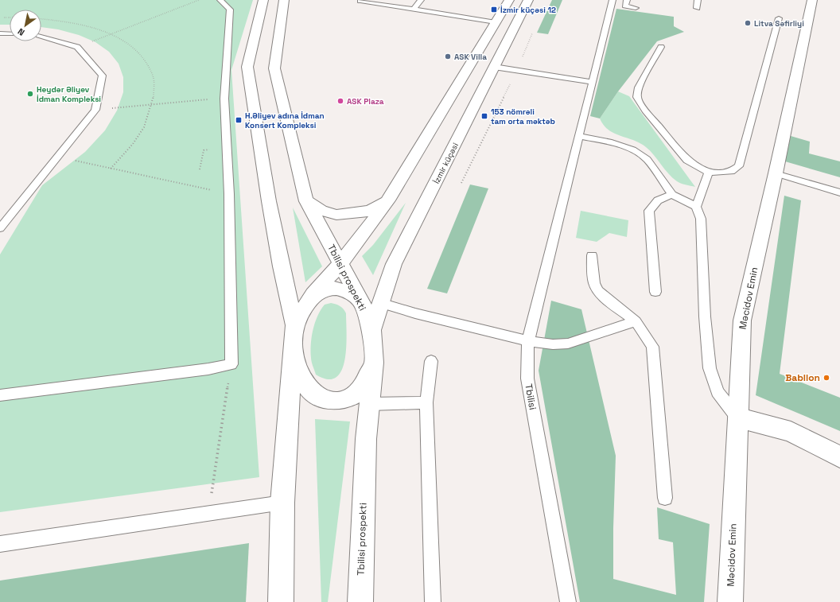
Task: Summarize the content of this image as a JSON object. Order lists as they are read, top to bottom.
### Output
{
  "streets": {
    "main road": ["İzmir küçəsi", "Tbilisi prospekti", "Məcidov Emin"],
    "lane": ["Tbilisi"]
  },
  "crossings": [
    ["İzmir küçəsi", "Tbilisi prospekti"]
  ],
  "places": {
    "transit": ["İzmir küçəsi 12", "153 nömrəli tam orta məktəb", "H.Əliyev adına İdman Konsert Kompleksi"],
    "other": [
      "Litva Səfirliyi",
      "ASK Villa",
      "Heydər Əliyev İdman Kompleksi",
      "ASK Plaza",
      "Babilon"
    ]
  },
  "north": "bottom left"
}
